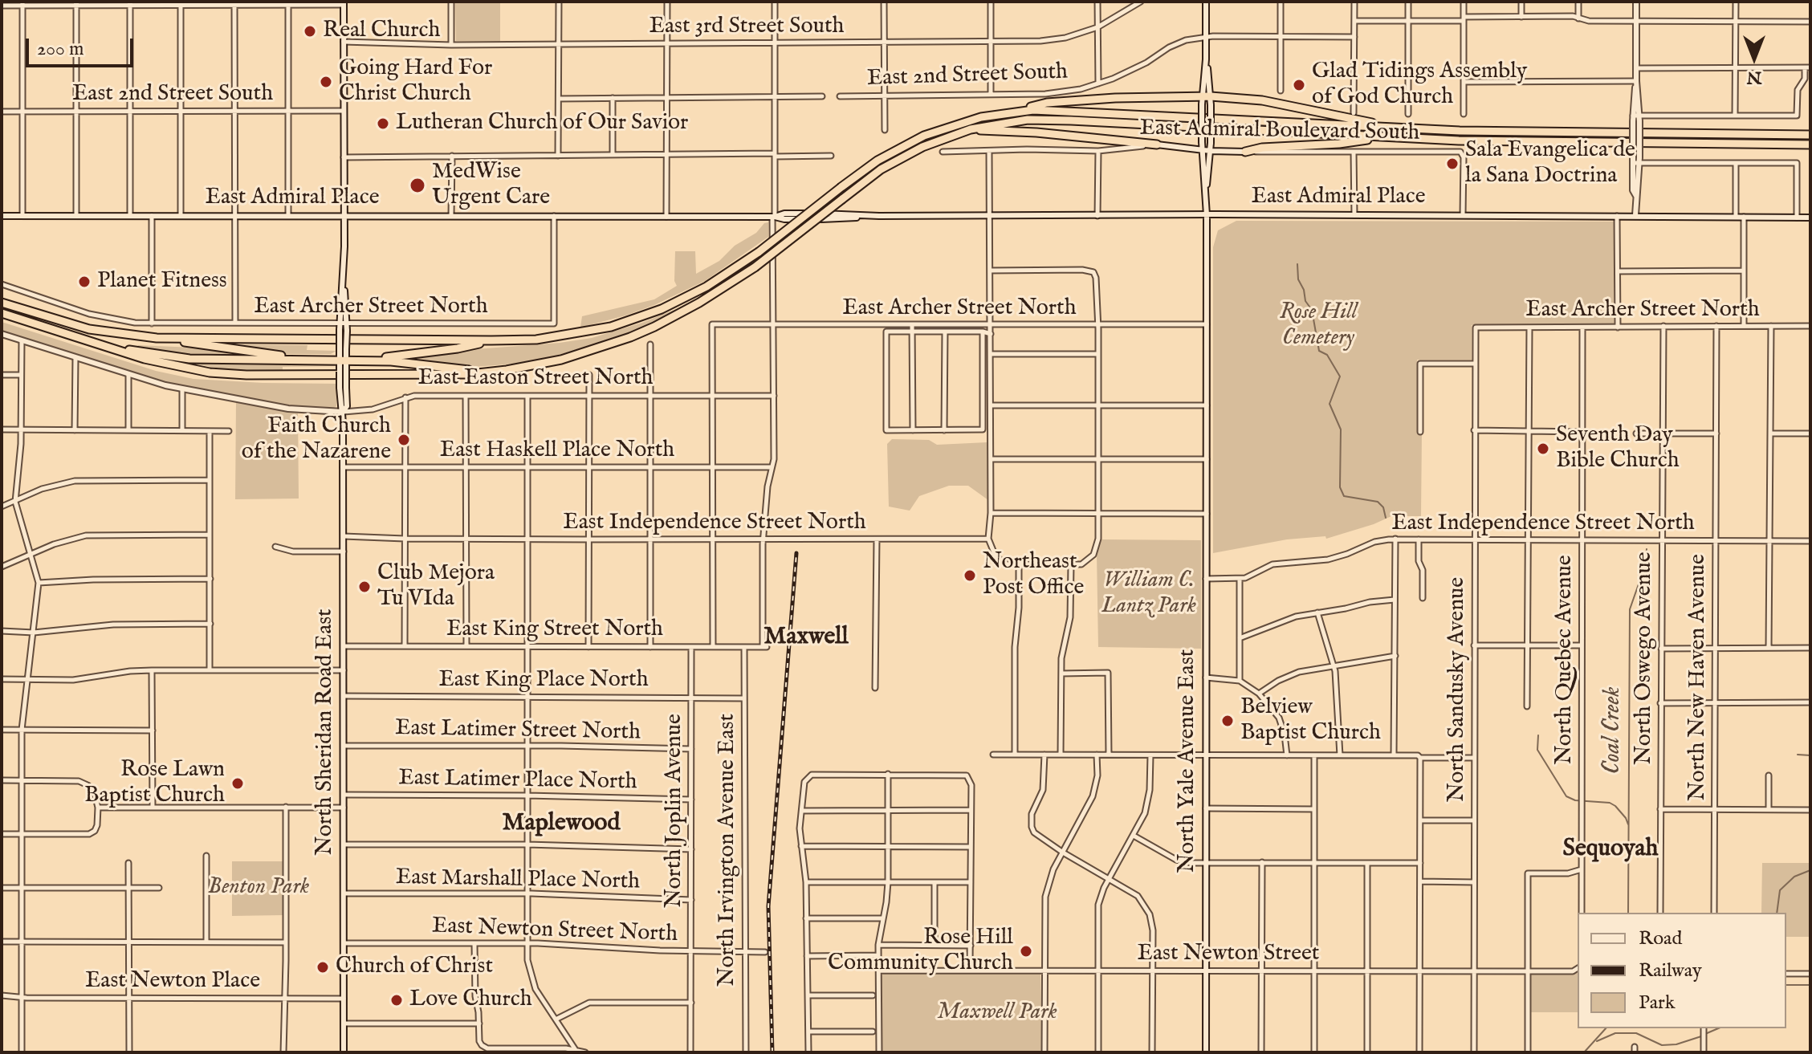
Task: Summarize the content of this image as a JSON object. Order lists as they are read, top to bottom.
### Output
{
  "streets": {
    "main road": [
      "East Admiral Boulevard South",
      "East Admiral Place",
      "East Easton Street North",
      "North Sheridan Road East",
      "North Yale Avenue East"
    ],
    "street": [
      "East 3rd Street South",
      "East 2nd Street South",
      "East Archer Street North",
      "East Haskell Place North",
      "East Independence Street North",
      "East King Street North",
      "North Oswego Avenue",
      "North Quebec Avenue",
      "North New Haven Avenue",
      "East King Place North",
      "North Sandusky Avenue",
      "East Latimer Street North",
      "East Latimer Place North",
      "North Joplin Avenue",
      "North Irvington Avenue East",
      "East Marshall Place North",
      "East Newton Street North",
      "East Newton Street",
      "East Newton Place"
    ]
  },
  "crossings": [
    ["East 3rd Street South", "North Sheridan Road East"],
    ["East 2nd Street South", "North Sheridan Road East"],
    ["East Admiral Boulevard South", "East Admiral Place"],
    ["East Admiral Place", "East Archer Street North"],
    ["East Admiral Place", "North Sheridan Road East"],
    ["East Admiral Place", "North Yale Avenue East"],
    ["East Archer Street North", "East Easton Street North"],
    ["East Archer Street North", "North Oswego Avenue"],
    ["East Archer Street North", "North Quebec Avenue"],
    ["East Archer Street North", "North New Haven Avenue"],
    ["East Archer Street North", "North Sandusky Avenue"],
    ["East Archer Street North", "North Sheridan Road East"],
    ["East Archer Street North", "North Yale Avenue East"],
    ["East Easton Street North", "North Sheridan Road East"],
    ["East Haskell Place North", "North Sheridan Road East"],
    ["East Independence Street North", "East King Street North"],
    ["East Independence Street North", "North Oswego Avenue"],
    ["East Independence Street North", "North Quebec Avenue"],
    ["East Independence Street North", "North New Haven Avenue"],
    ["East Independence Street North", "North Sandusky Avenue"],
    ["East Independence Street North", "North Sheridan Road East"],
    ["East Independence Street North", "North Yale Avenue East"],
    ["East King Street North", "North Sheridan Road East"],
    ["East King Street North", "North Joplin Avenue"],
    ["East King Street North", "North Irvington Avenue East"],
    ["East King Place North", "North Sheridan Road East"],
    ["East King Place North", "North Joplin Avenue"],
    ["East King Place North", "North Irvington Avenue East"],
    ["North Sandusky Avenue", "East Newton Street"],
    ["East Latimer Street North", "North Sheridan Road East"],
    ["East Latimer Street North", "North Joplin Avenue"],
    ["North Sheridan Road East", "East Latimer Place North"],
    ["North Sheridan Road East", "East Marshall Place North"],
    ["North Sheridan Road East", "East Newton Street North"],
    ["North Sheridan Road East", "East Newton Place"],
    ["North Yale Avenue East", "East Newton Street"],
    ["East Latimer Place North", "North Joplin Avenue"],
    ["North Joplin Avenue", "East Marshall Place North"],
    ["North Joplin Avenue", "East Newton Street North"],
    ["North Irvington Avenue East", "East Newton Street North"]
  ],
  "districts": ["Maxwell", "Maplewood", "Sequoyah"],
  "water": ["Coal Creek"],
  "parks": [
    "Rose Hill Cemetery",
    "William C. Lantz Park",
    "Benton Park",
    "Maxwell Park"
  ],
  "places": [
    "Real Church",
    "Going Hard For Christ Church",
    "Glad Tidings Assembly of God Church",
    "Lutheran Church of Our Savior",
    "Sala Evangelica de la Sana Doctrina",
    "MedWise Urgent Care",
    "Planet Fitness",
    "Faith Church of the Nazarene",
    "Seventh Day Bible Church",
    "Northeast Post Office",
    "Club Mejora Tu VIda",
    "Belview Baptist Church",
    "Rose Lawn Baptist Church",
    "Rose Hill Community Church",
    "Church of Christ",
    "Love Church"
  ],
  "legend": ["Road", "Railway", "Park"],
  "scale_bar": "200 m",
  "north": "bottom"
}
